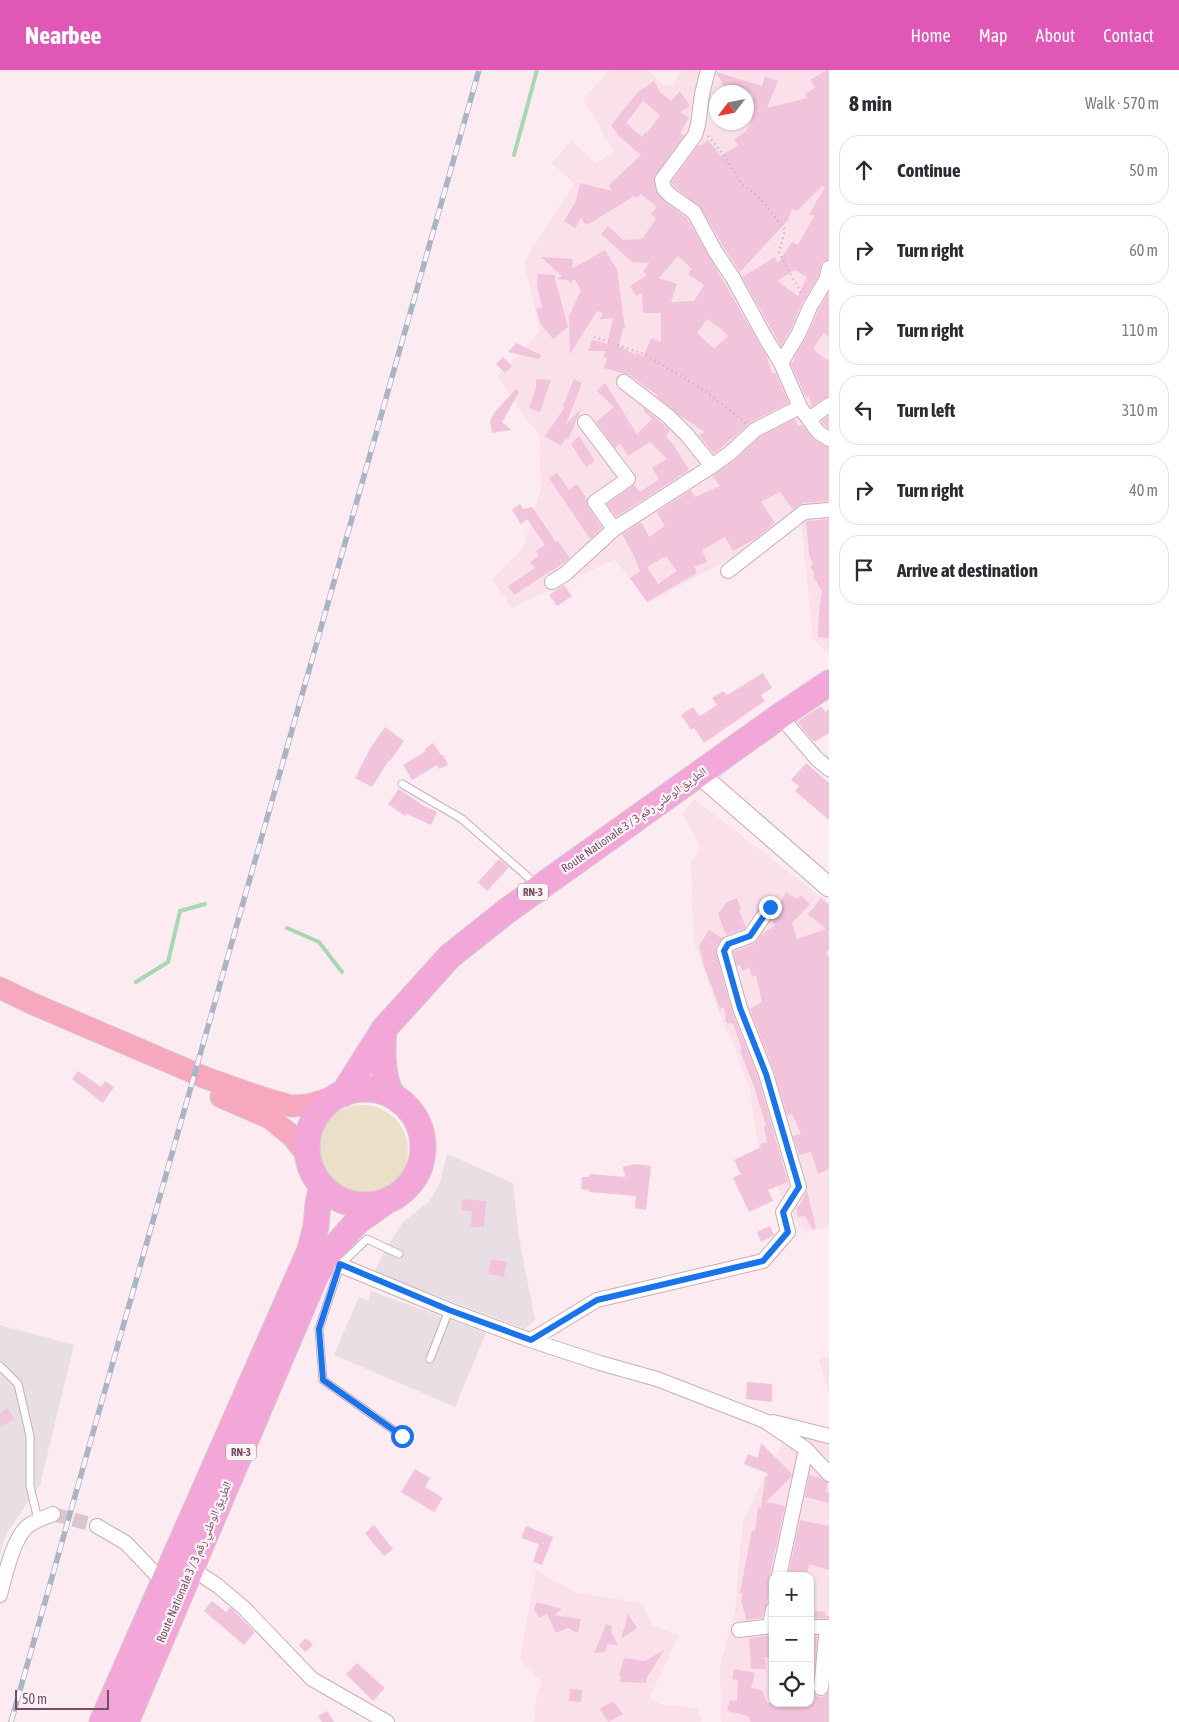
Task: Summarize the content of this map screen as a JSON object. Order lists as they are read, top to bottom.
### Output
{
  "streets": {
    "highway": ["Route Nationale 3 / الطريق الوطني رقم 3", "RN-3"]
  },
  "crossings": [
    ["Route Nationale 3 / الطريق الوطني رقم 3", "RN-3"]
  ],
  "scale_bar": "50 m",
  "north": "bottom left",
  "page": {
    "header": "Nearbee",
    "nav": [
      "Home",
      "Map",
      "About",
      "Contact"
    ],
    "heading": ["8 min", "Walk · 570 m"],
    "list": [
      ["Continue", "50 m"],
      ["Turn right", "60 m"],
      ["Turn right", "110 m"],
      ["Turn left", "310 m"],
      ["Turn right", "40 m"],
      "Arrive at destination"
    ],
    "map_buttons": ["+", "−"],
    "scale": "50 m"
  }
}
